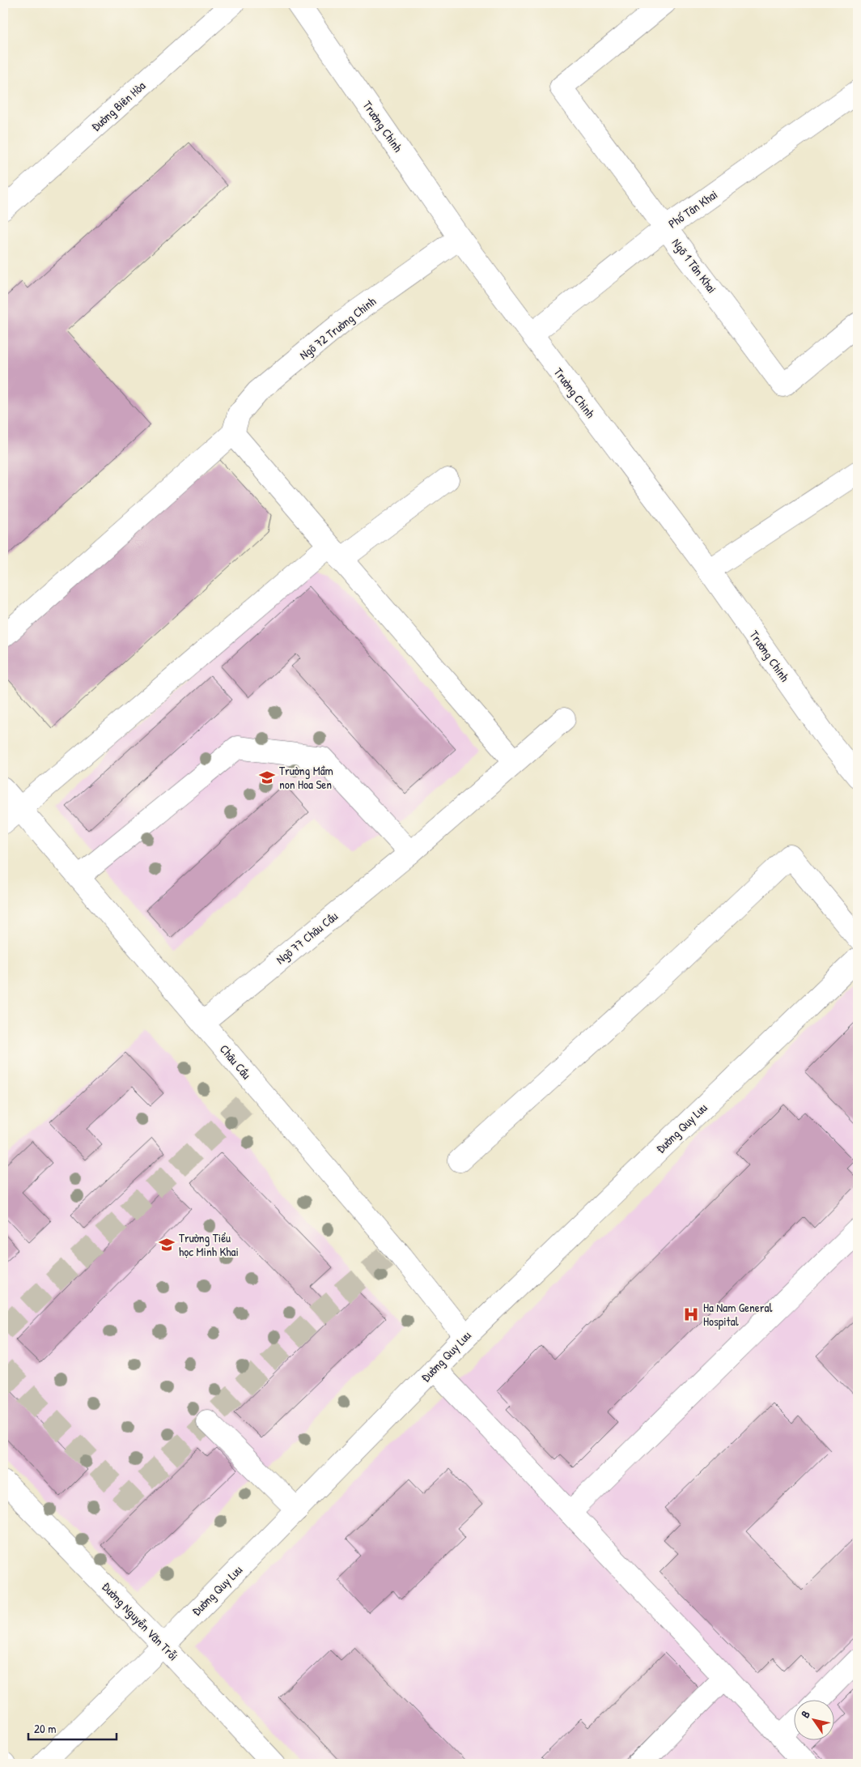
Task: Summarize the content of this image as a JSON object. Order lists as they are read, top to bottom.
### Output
{
  "streets": {
    "street": [
      "Đường Biên Hòa",
      "Trường Chinh",
      "Phố Tân Khai",
      "Ngõ 1 Tân Khai",
      "Ngõ 72 Trường Chinh",
      "Ngõ 77 Châu Cầu",
      "Châu Cầu",
      "Đường Quy Lưu",
      "Đường Nguyễn Văn Trỗi"
    ]
  },
  "crossings": [
    ["Trường Chinh", "Phố Tân Khai"],
    ["Trường Chinh", "Ngõ 72 Trường Chinh"],
    ["Phố Tân Khai", "Ngõ 1 Tân Khai"],
    ["Ngõ 77 Châu Cầu", "Châu Cầu"],
    ["Châu Cầu", "Đường Quy Lưu"],
    ["Đường Quy Lưu", "Đường Nguyễn Văn Trỗi"]
  ],
  "places": {
    "school or university": ["Trường Mầm non Hoa Sen", "Trường Tiểu học Minh Khai"],
    "hospital": ["Ha Nam General Hospital"]
  },
  "scale_bar": "20 m",
  "north": "top left"
}
